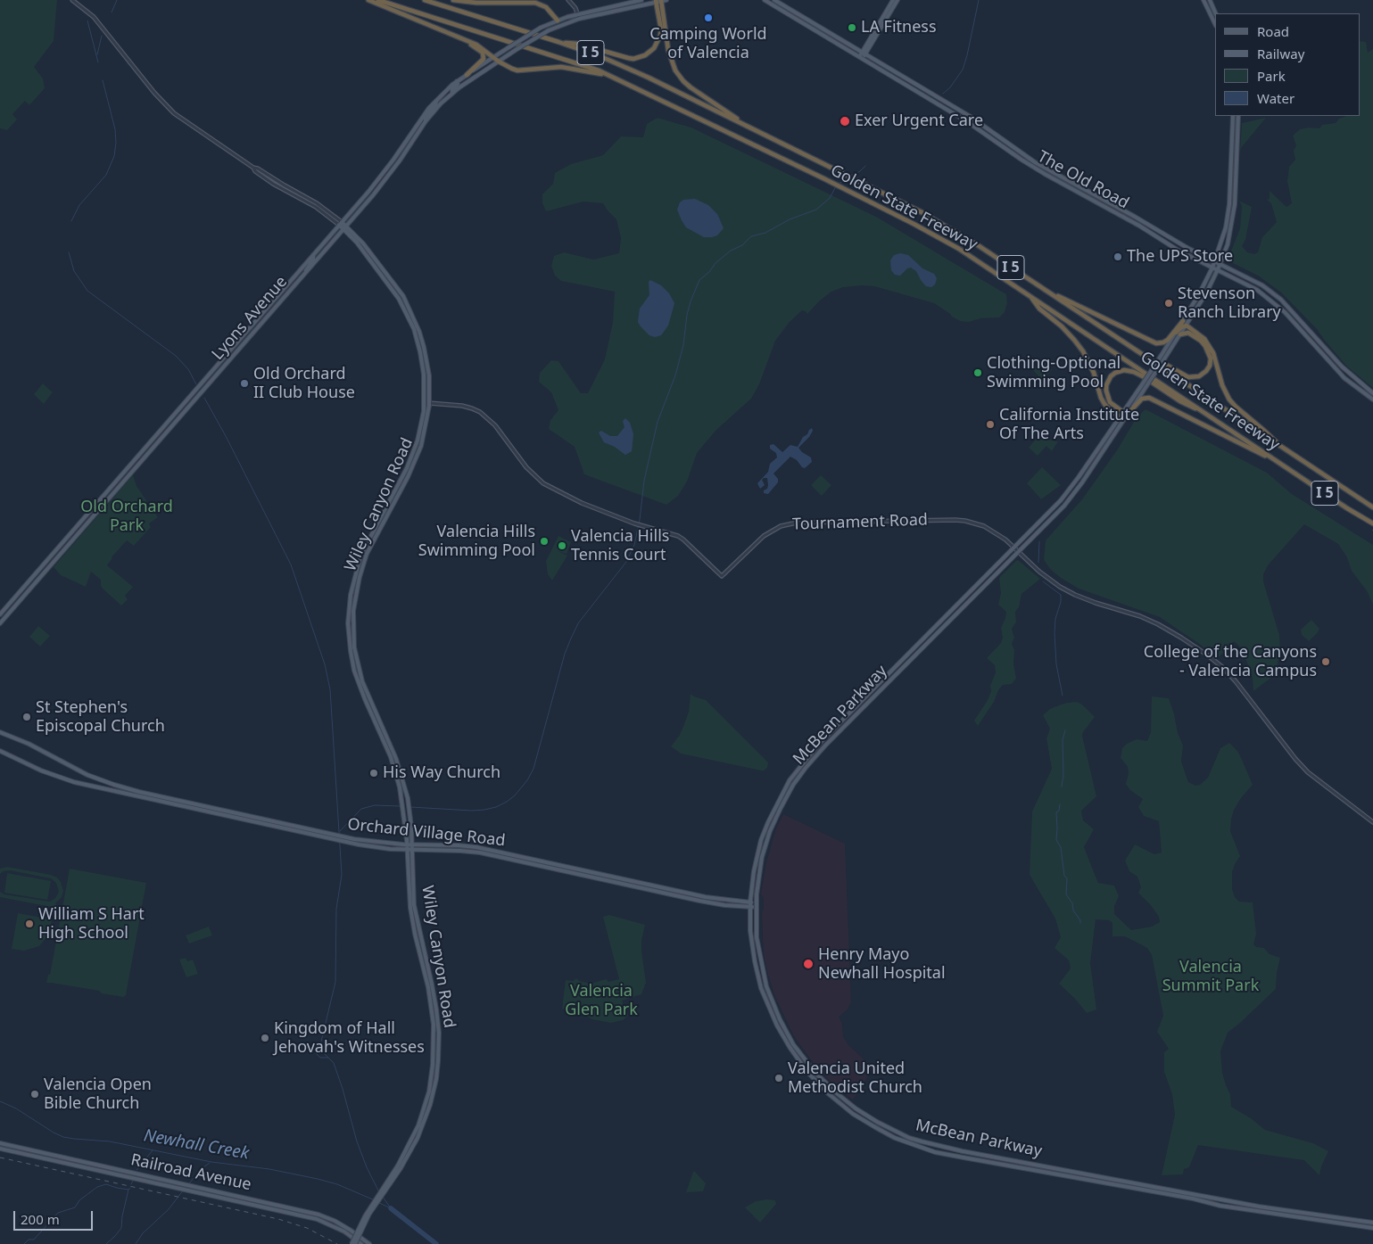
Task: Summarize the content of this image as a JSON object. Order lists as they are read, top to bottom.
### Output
{
  "streets": {
    "highway": ["I 5", "Golden State Freeway"],
    "main road": [
      "The Old Road",
      "Lyons Avenue",
      "Wiley Canyon Road",
      "McBean Parkway",
      "Orchard Village Road",
      "Railroad Avenue"
    ],
    "street": ["Tournament Road"]
  },
  "crossings": [
    ["The Old Road", "McBean Parkway"],
    ["Lyons Avenue", "Wiley Canyon Road"],
    ["Wiley Canyon Road", "Tournament Road"],
    ["Wiley Canyon Road", "Orchard Village Road"],
    ["Tournament Road", "McBean Parkway"],
    ["McBean Parkway", "Orchard Village Road"]
  ],
  "water": ["Newhall Creek"],
  "parks": ["Old Orchard Park", "Valencia Summit Park", "Valencia Glen Park"],
  "places": [
    "Camping World of Valencia",
    "LA Fitness",
    "Exer Urgent Care",
    "The UPS Store",
    "Stevenson Ranch Library",
    "Clothing-Optional Swimming Pool",
    "Old Orchard II Club House",
    "California Institute Of The Arts",
    "Valencia Hills Swimming Pool",
    "Valencia Hills Tennis Court",
    "College of the Canyons - Valencia Campus",
    "St Stephen's Episcopal Church",
    "His Way Church",
    "William S Hart High School",
    "Henry Mayo Newhall Hospital",
    "Kingdom of Hall Jehovah's Witnesses",
    "Valencia United Methodist Church",
    "Valencia Open Bible Church"
  ],
  "legend": [
    "Road",
    "Railway",
    "Park",
    "Water"
  ],
  "scale_bar": "200 m"
}
